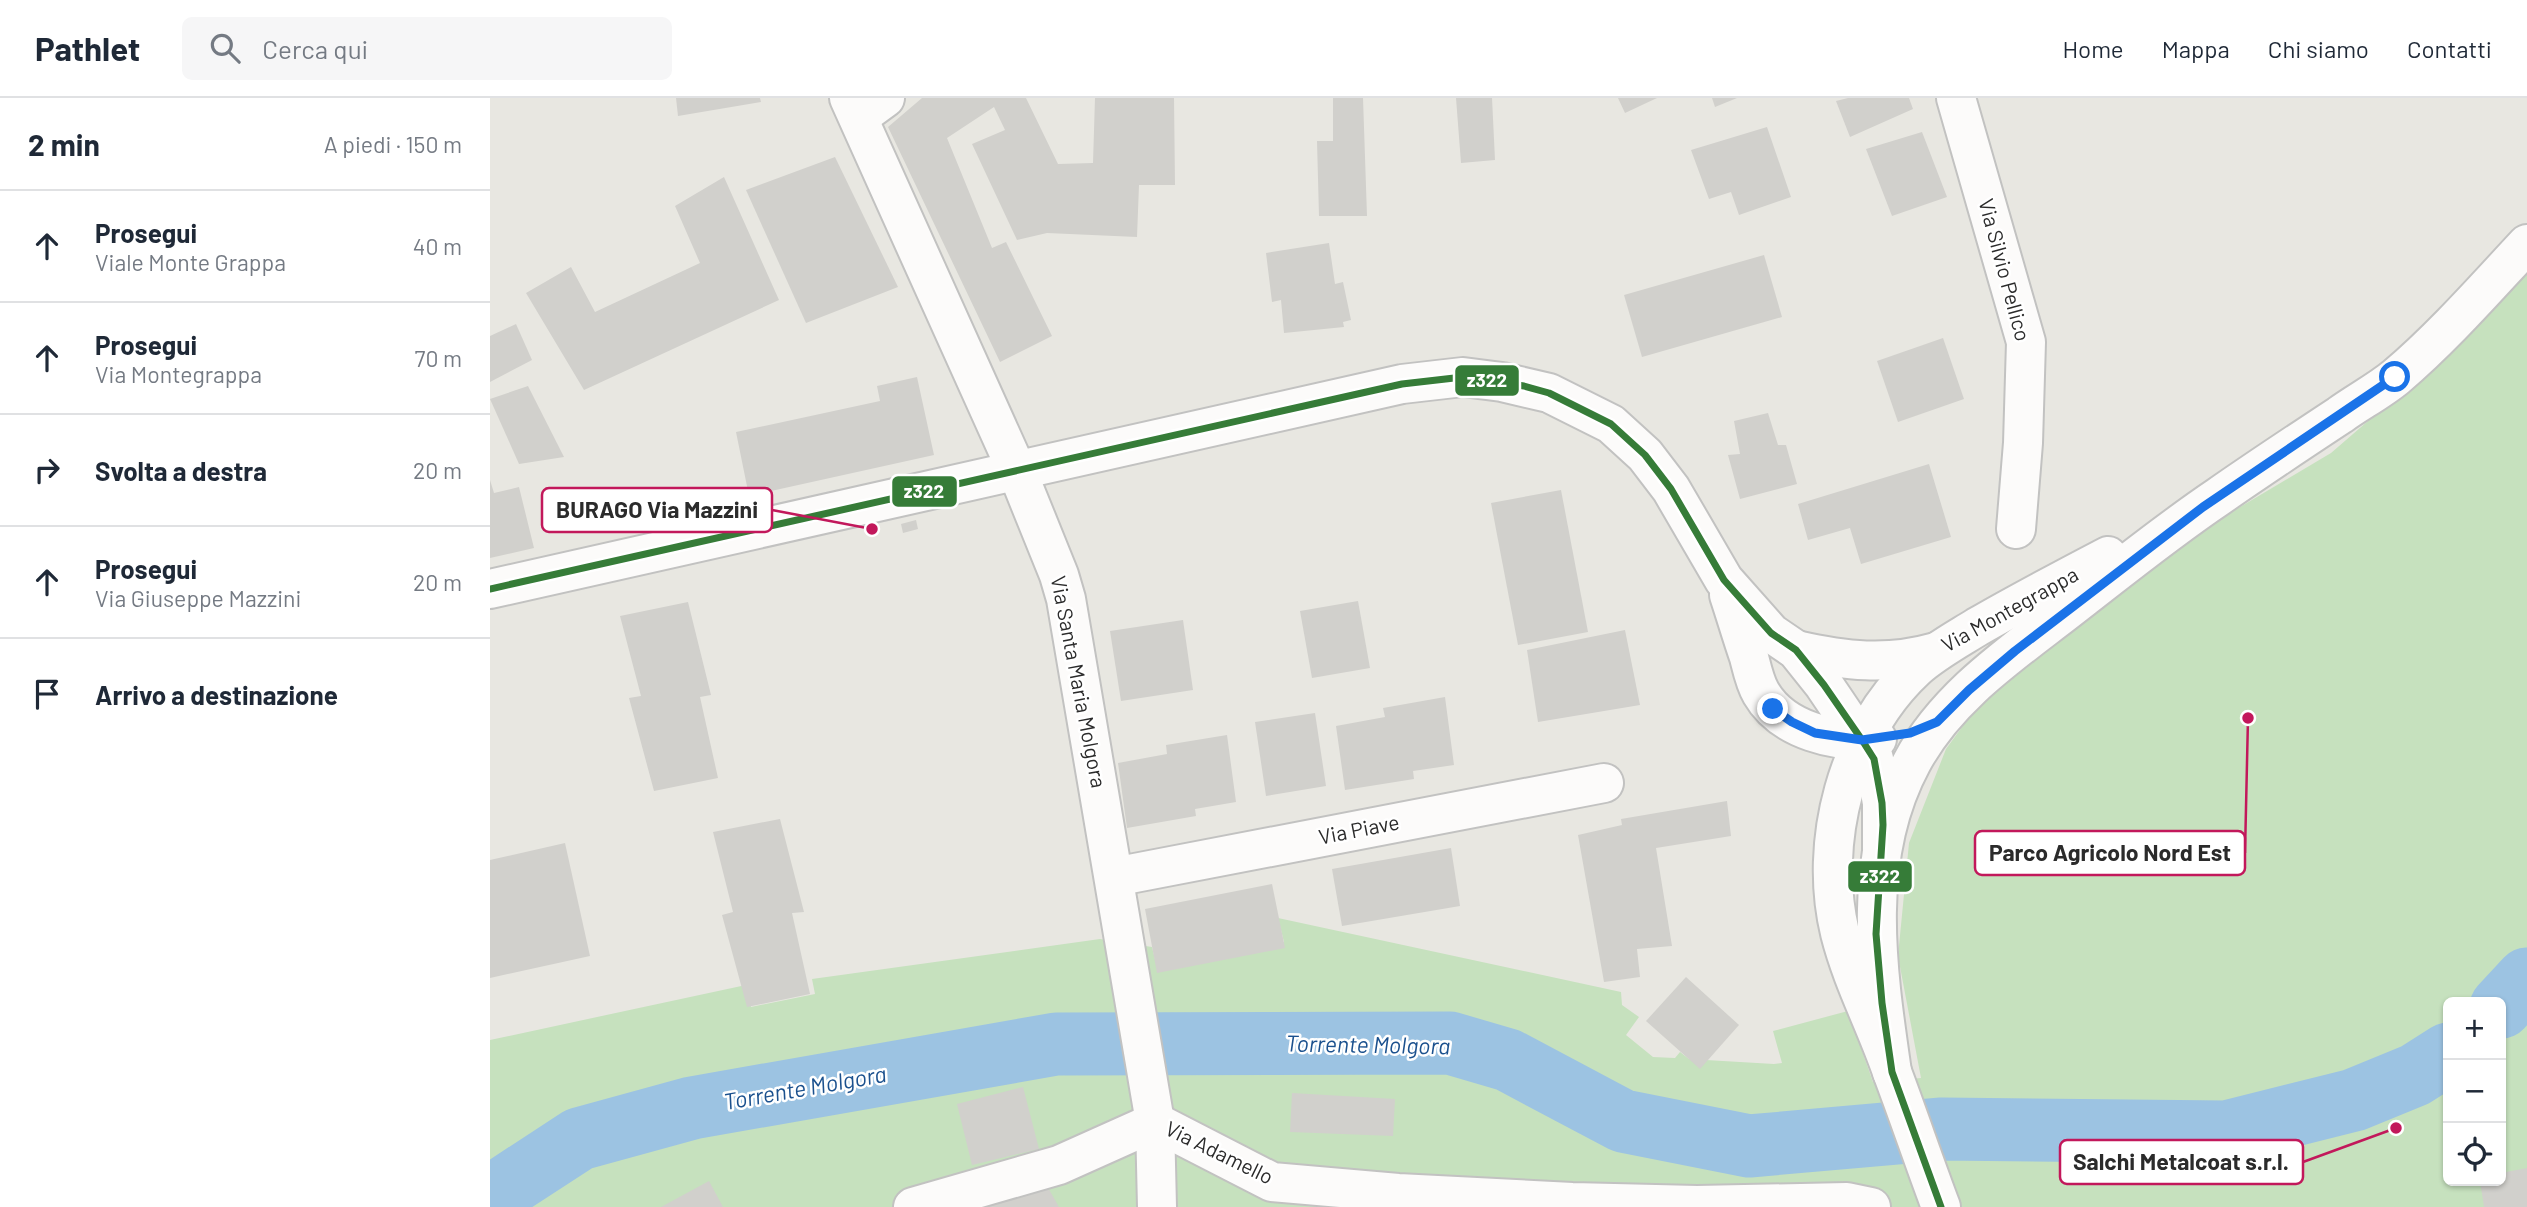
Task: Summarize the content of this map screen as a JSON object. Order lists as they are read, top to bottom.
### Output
{
  "streets": {
    "street": [
      "Via Silvio Pellico",
      "Via Montegrappa",
      "Via Santa Maria Molgora",
      "Via Piave",
      "Via Adamello"
    ]
  },
  "crossings": [
    ["Via Santa Maria Molgora", "Via Piave"],
    ["Via Santa Maria Molgora", "Via Adamello"]
  ],
  "water": ["Torrente Molgora"],
  "places": ["BURAGO Via Mazzini", "Parco Agricolo Nord Est", "Salchi Metalcoat s.r.l."],
  "lines": ["transit line z322"],
  "page": {
    "header": "Pathlet",
    "search": "Cerca qui",
    "nav": [
      "Home",
      "Mappa",
      "Chi siamo",
      "Contatti"
    ],
    "heading": ["2 min", "A piedi · 150 m"],
    "list": [
      ["Prosegui", "Viale Monte Grappa", "40 m"],
      ["Prosegui", "Via Montegrappa", "70 m"],
      ["Svolta a destra", "20 m"],
      ["Prosegui", "Via Giuseppe Mazzini", "20 m"],
      "Arrivo a destinazione"
    ],
    "map_buttons": ["+", "−"]
  }
}
